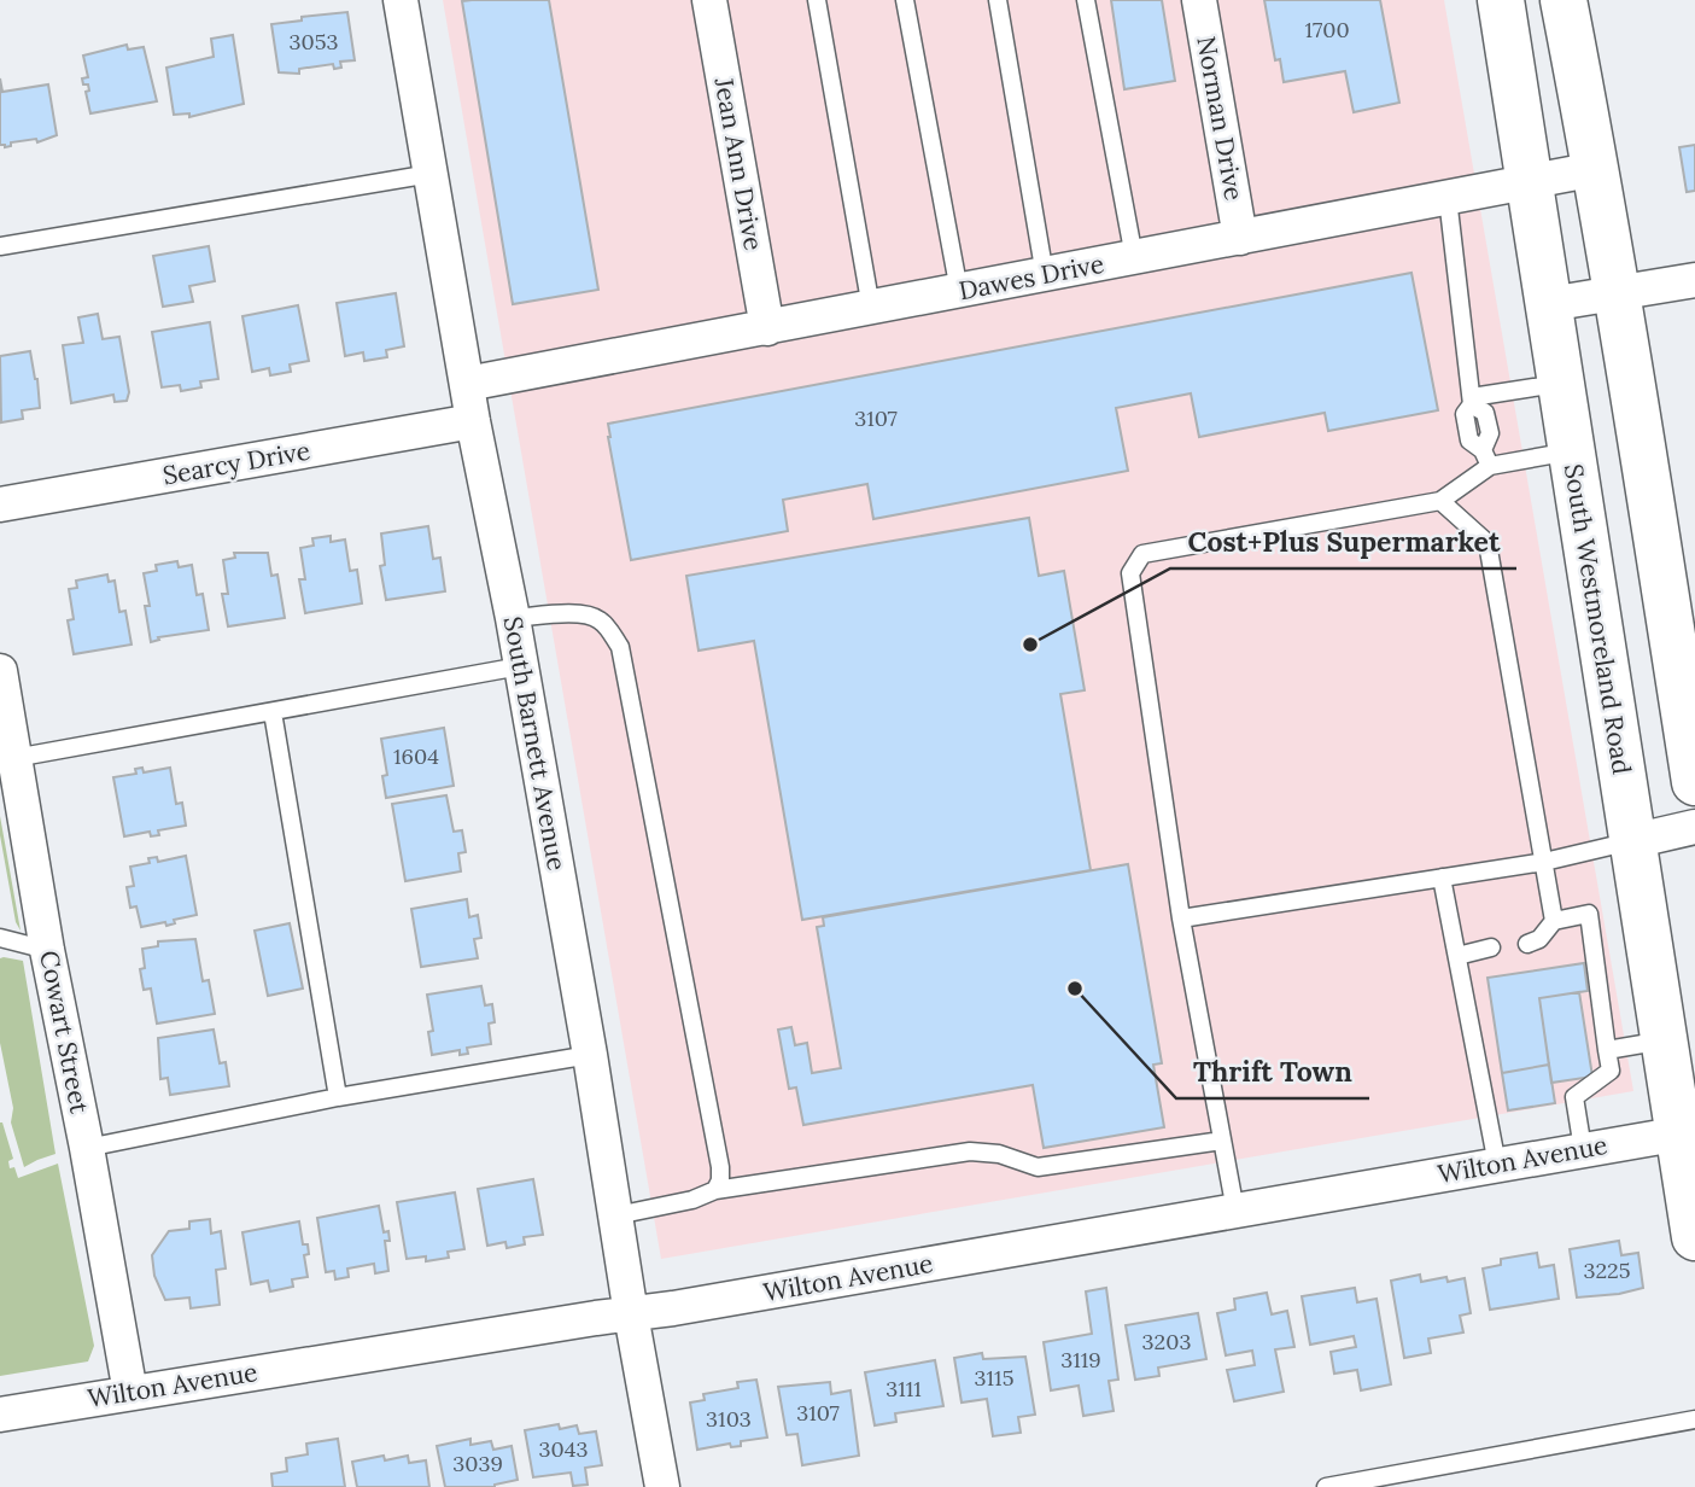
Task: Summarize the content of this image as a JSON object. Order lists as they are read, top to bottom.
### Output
{
  "streets": {
    "main road": ["South Westmoreland Road"],
    "street": [
      "Norman Drive",
      "Jean Ann Drive",
      "Dawes Drive",
      "Searcy Drive",
      "South Barnett Avenue",
      "Cowart Street",
      "Wilton Avenue"
    ]
  },
  "crossings": [
    ["Norman Drive", "Dawes Drive"],
    ["Jean Ann Drive", "Dawes Drive"],
    ["Dawes Drive", "South Westmoreland Road"],
    ["Dawes Drive", "South Barnett Avenue"],
    ["Searcy Drive", "South Barnett Avenue"],
    ["South Westmoreland Road", "Wilton Avenue"],
    ["South Barnett Avenue", "Wilton Avenue"],
    ["Cowart Street", "Wilton Avenue"]
  ],
  "places": ["Cost+Plus Supermarket", "Thrift Town"],
  "house_numbers": [
    "1700",
    "3053",
    "3107",
    "1604",
    "3225",
    "3203",
    "3119",
    "3115",
    "3111",
    "3107",
    "3103",
    "3043",
    "3039"
  ]
}
